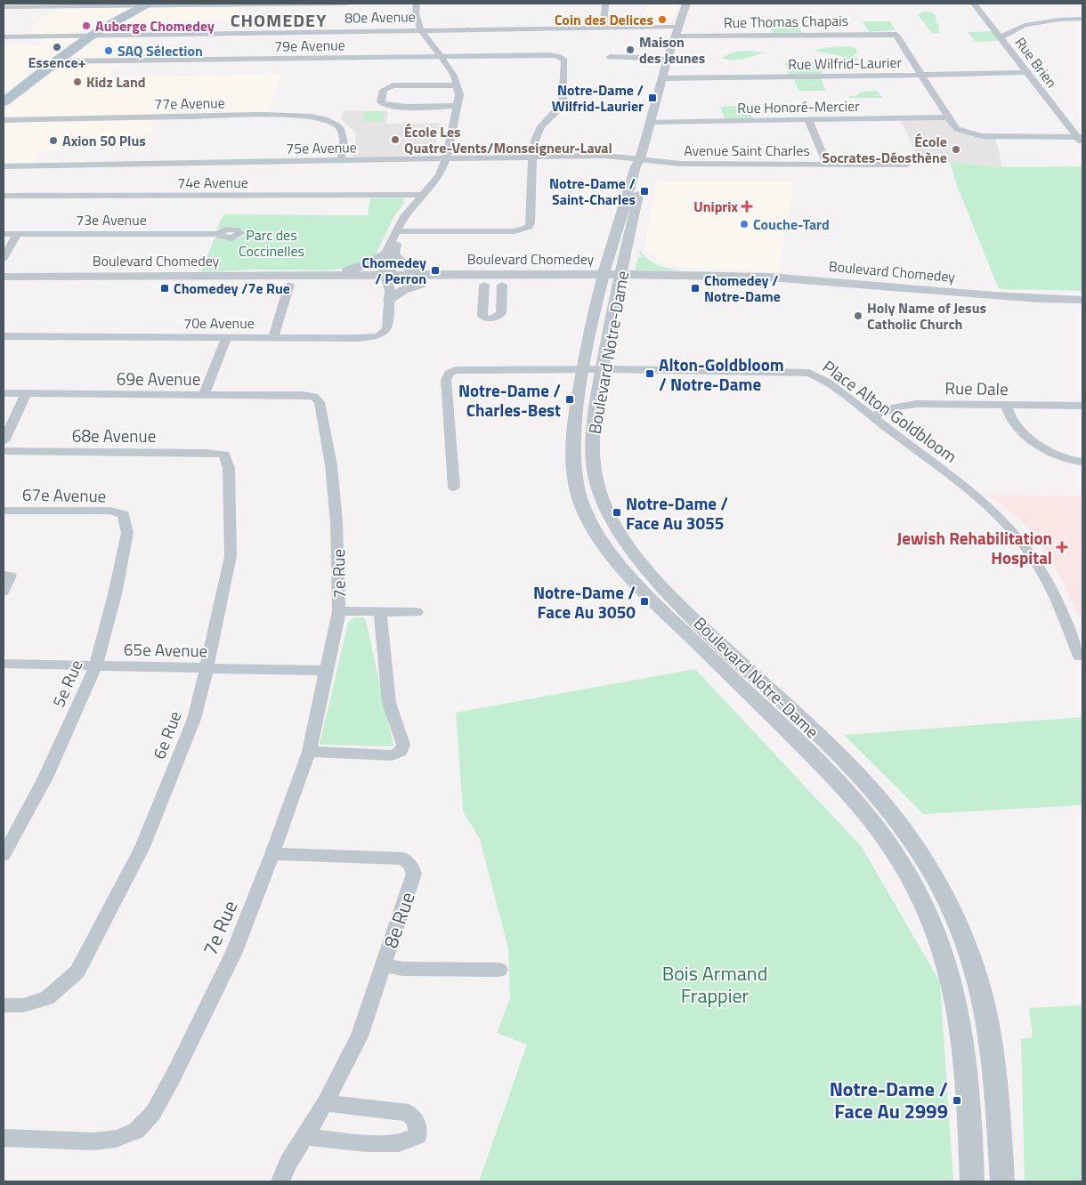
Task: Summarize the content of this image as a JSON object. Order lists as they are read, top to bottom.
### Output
{
  "streets": {
    "street": [
      "80e Avenue",
      "Rue Thomas Chapais",
      "79e Avenue",
      "Rue Brien",
      "Rue Wilfrid-Laurier",
      "77e Avenue",
      "Rue Honoré-Mercier",
      "75e Avenue",
      "Avenue Saint Charles",
      "74e Avenue",
      "73e Avenue",
      "Boulevard Chomedey",
      "70e Avenue",
      "Boulevard Notre-Dame",
      "69e Avenue",
      "Rue Dale",
      "Place Alton Goldbloom",
      "68e Avenue",
      "67e Avenue",
      "7e Rue",
      "65e Avenue",
      "5e Rue",
      "6e Rue",
      "8e Rue"
    ]
  },
  "crossings": [
    ["80e Avenue", "Rue Thomas Chapais"],
    ["80e Avenue", "Boulevard Notre-Dame"],
    ["Rue Thomas Chapais", "Rue Wilfrid-Laurier"],
    ["Rue Thomas Chapais", "Boulevard Notre-Dame"],
    ["79e Avenue", "75e Avenue"],
    ["Rue Brien", "Rue Wilfrid-Laurier"],
    ["Rue Wilfrid-Laurier", "Boulevard Notre-Dame"],
    ["77e Avenue", "75e Avenue"],
    ["Rue Honoré-Mercier", "Boulevard Notre-Dame"],
    ["75e Avenue", "Avenue Saint Charles"],
    ["75e Avenue", "Boulevard Notre-Dame"],
    ["Avenue Saint Charles", "Boulevard Notre-Dame"],
    ["Boulevard Chomedey", "70e Avenue"],
    ["Boulevard Chomedey", "Boulevard Notre-Dame"],
    ["Boulevard Notre-Dame", "Place Alton Goldbloom"],
    ["69e Avenue", "7e Rue"],
    ["Rue Dale", "Place Alton Goldbloom"],
    ["68e Avenue", "6e Rue"],
    ["67e Avenue", "5e Rue"],
    ["7e Rue", "65e Avenue"],
    ["7e Rue", "8e Rue"],
    ["65e Avenue", "5e Rue"],
    ["65e Avenue", "6e Rue"]
  ],
  "districts": ["CHOMEDEY"],
  "parks": ["Parc des Coccinelles", "Bois Armand Frappier"],
  "places": {
    "other": [
      "Coin des Delices",
      "Auberge Chomedey",
      "Essence+",
      "Maison des Jeunes",
      "SAQ Sélection",
      "Kidz Land",
      "École Les Quatre-Vents/Monseigneur-Laval",
      "Axion 50 Plus",
      "École Socrates-Déosthène",
      "Couche-Tard",
      "Holy Name of Jesus Catholic Church"
    ],
    "transit": [
      "Notre-Dame / Wilfrid-Laurier",
      "Notre-Dame / Saint-Charles",
      "Chomedey / Perron",
      "Chomedey /7e Rue",
      "Chomedey / Notre-Dame",
      "Alton-Goldbloom / Notre-Dame",
      "Notre-Dame / Charles-Best",
      "Notre-Dame / Face Au 3055",
      "Notre-Dame / Face Au 3050",
      "Notre-Dame / Face Au 2999"
    ],
    "health": ["Uniprix", "Jewish Rehabilitation Hospital"]
  }
}
